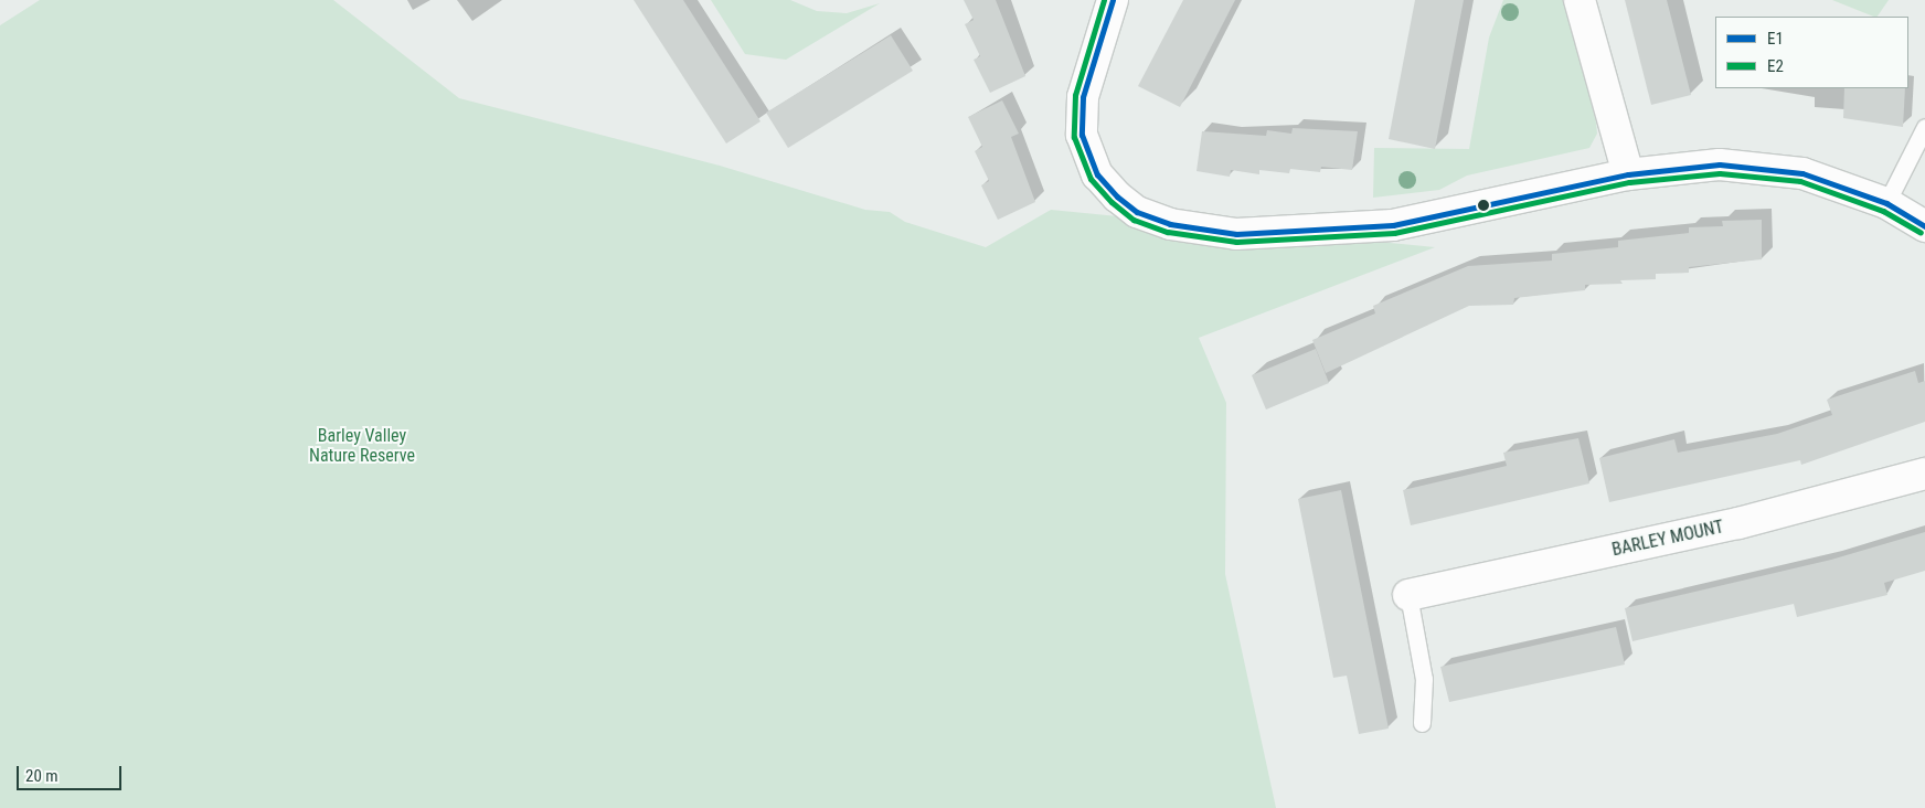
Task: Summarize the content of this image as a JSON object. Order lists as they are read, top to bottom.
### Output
{
  "streets": {
    "street": ["BARLEY MOUNT"]
  },
  "parks": ["Barley Valley Nature Reserve"],
  "lines": ["transit line E1", "transit line E2"],
  "legend": ["E1", "E2"],
  "scale_bar": "20 m"
}
